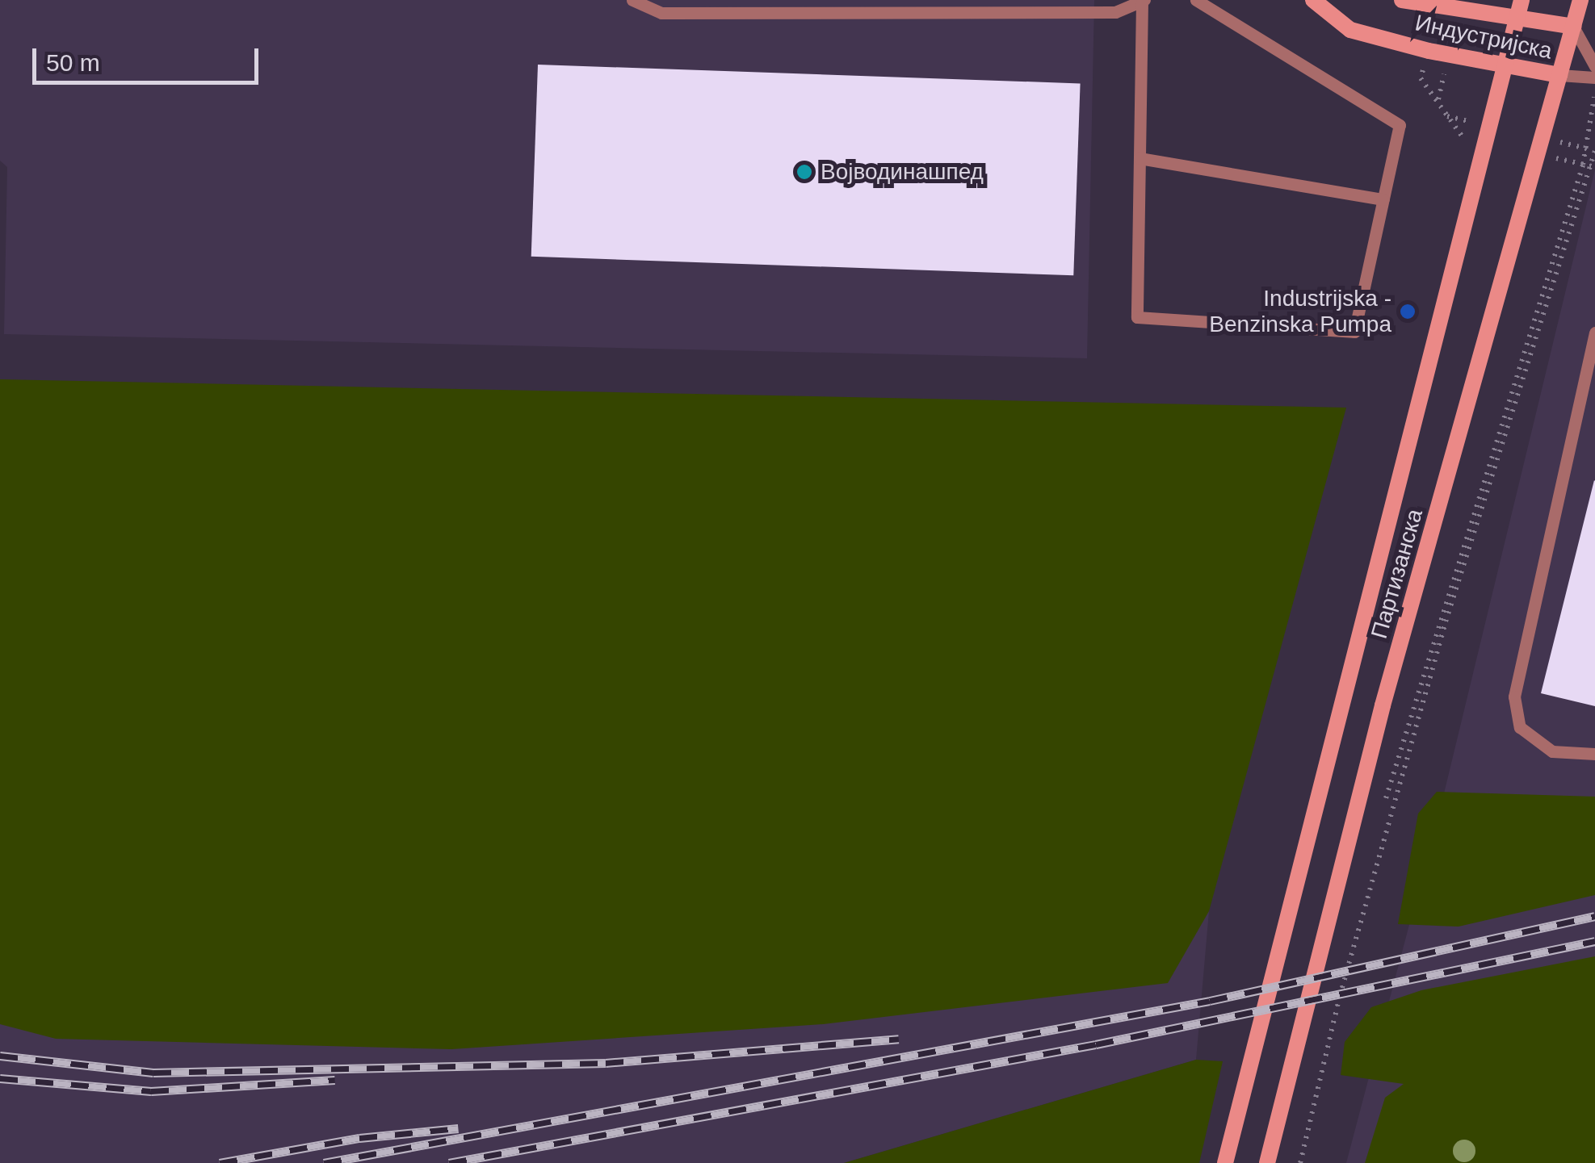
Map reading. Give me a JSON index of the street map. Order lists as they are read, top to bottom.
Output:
{
  "streets": {
    "main road": ["Индустријска", "Партизанска"]
  },
  "crossings": [
    ["Индустријска", "Партизанска"]
  ],
  "places": ["Војводинашпед", "Industrijska - Benzinska Pumpa"],
  "scale_bar": "50 m"
}
